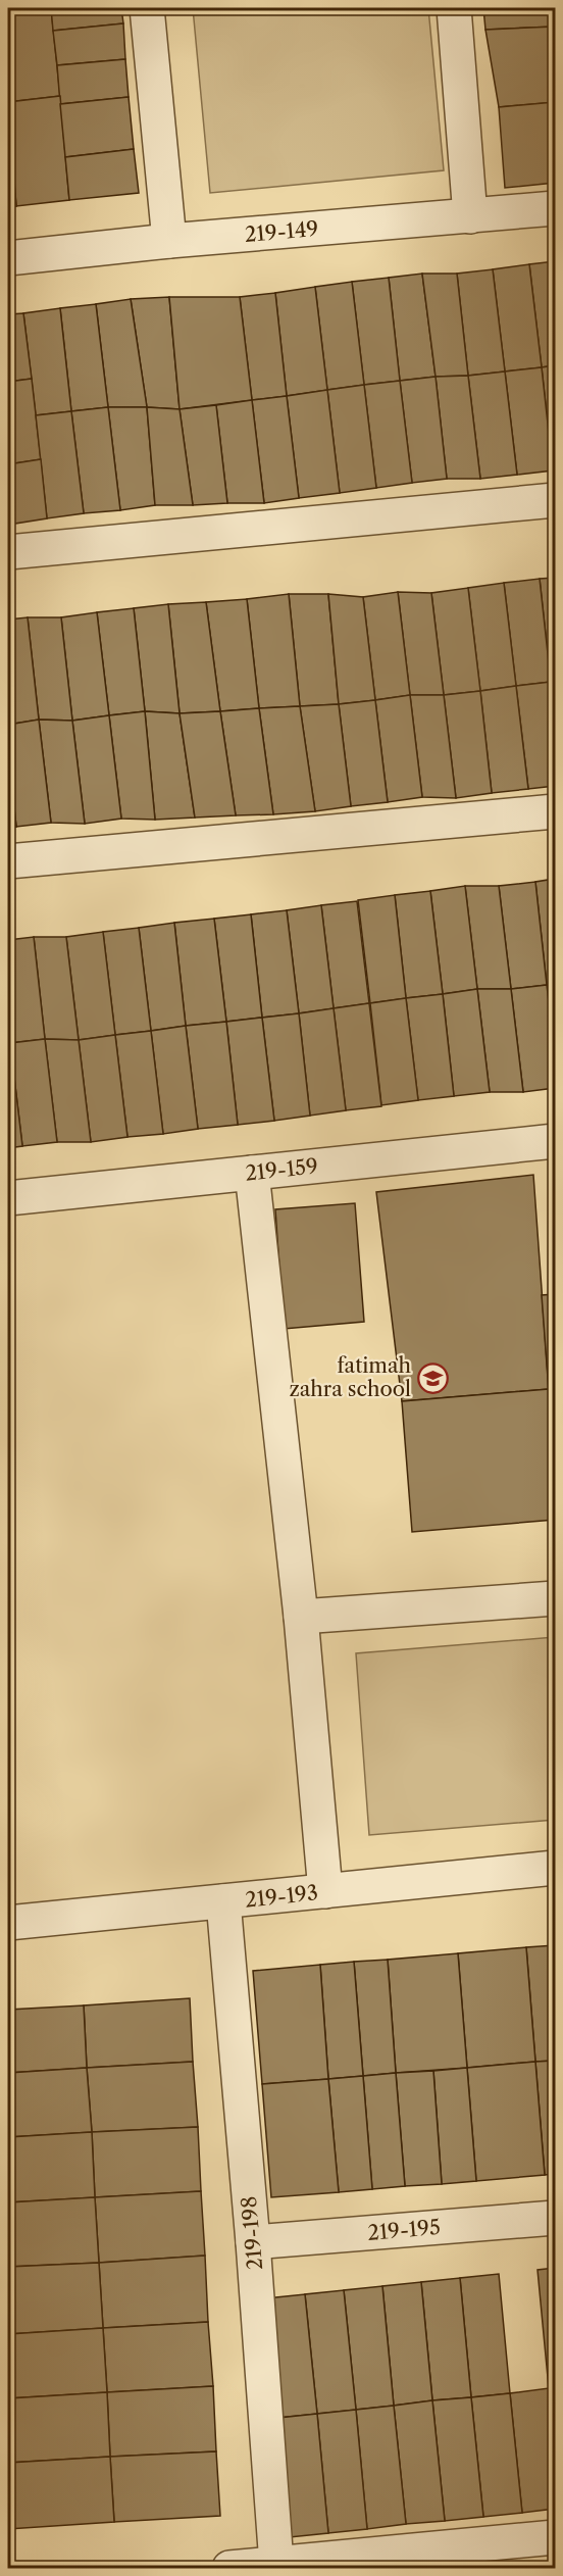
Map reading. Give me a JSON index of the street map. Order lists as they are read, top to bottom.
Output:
{
  "streets": {
    "street": [
      "219-149",
      "219-159",
      "219-193",
      "219-195",
      "219-198"
    ]
  },
  "crossings": [
    ["219-193", "219-198"],
    ["219-195", "219-198"]
  ],
  "places": {
    "school or university": ["fatimah zahra school"]
  }
}
